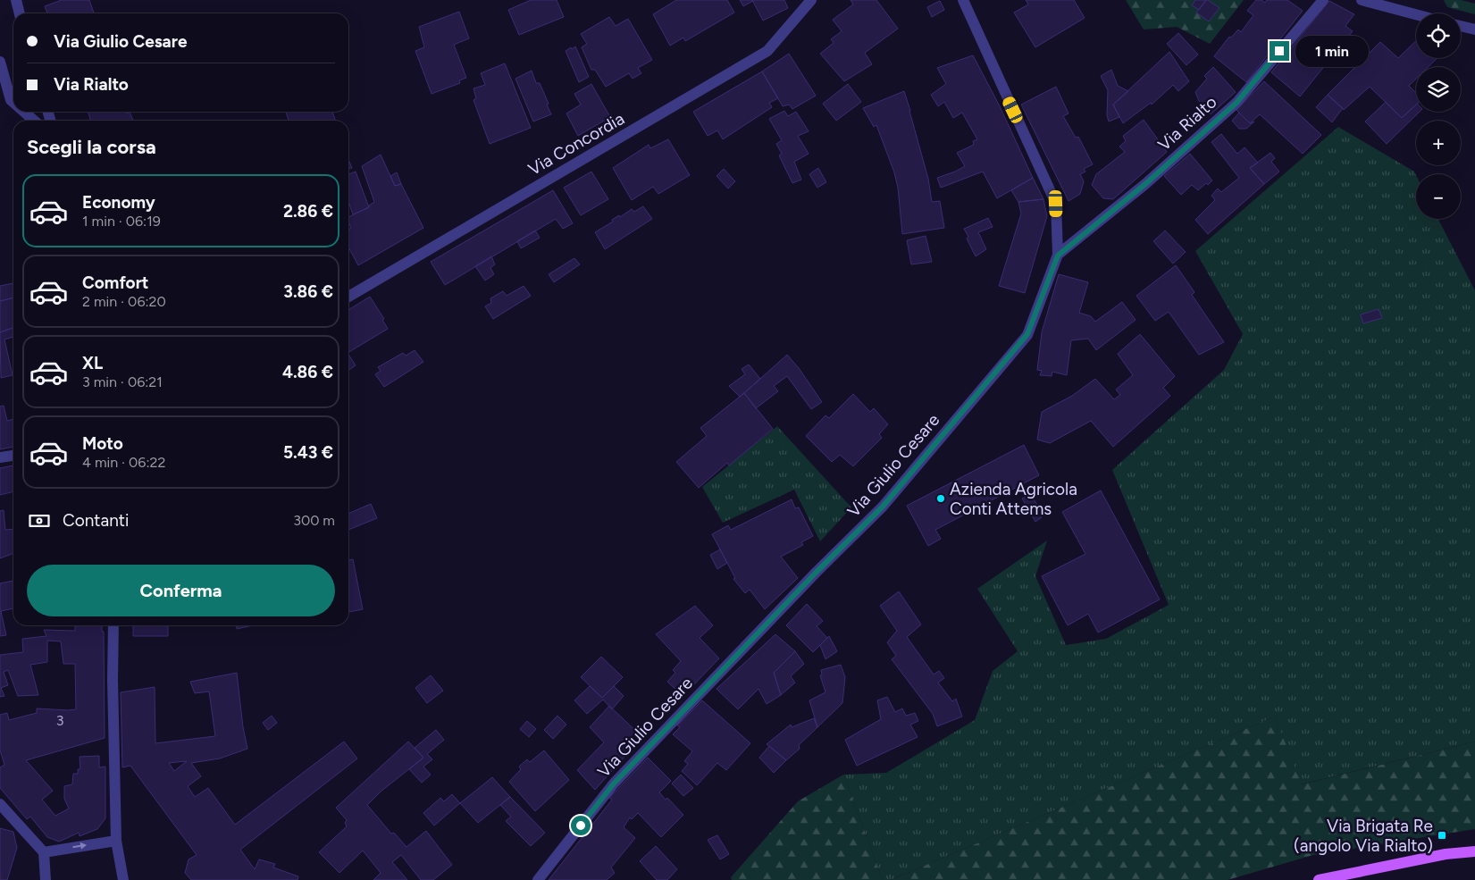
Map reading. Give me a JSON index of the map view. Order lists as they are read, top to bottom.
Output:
{
  "streets": {
    "street": ["Via Rialto", "Via Concordia", "Via Giulio Cesare"]
  },
  "crossings": [
    ["Via Rialto", "Via Giulio Cesare"]
  ],
  "places": {
    "other": ["Azienda Agricola Conti Attems"],
    "transit": ["Via Brigata Re (angolo Via Rialto)"]
  },
  "house_numbers": ["3"],
  "page": {
    "map_buttons": ["+", "−"],
    "banner": ["Via Giulio Cesare", "Via Rialto"],
    "bubble": "1 min",
    "heading": "Scegli la corsa",
    "list": [
      {
        "name": "Economy",
        "note": "1 min · 06:19",
        "value": "2.86 €"
      },
      {
        "name": "Comfort",
        "note": "2 min · 06:20",
        "value": "3.86 €"
      },
      {
        "name": "XL",
        "note": "3 min · 06:21",
        "value": "4.86 €"
      },
      {
        "name": "Moto",
        "note": "4 min · 06:22",
        "value": "5.43 €"
      }
    ],
    "pay": ["Contanti", "300 m"],
    "buttons": "Conferma"
  }
}
